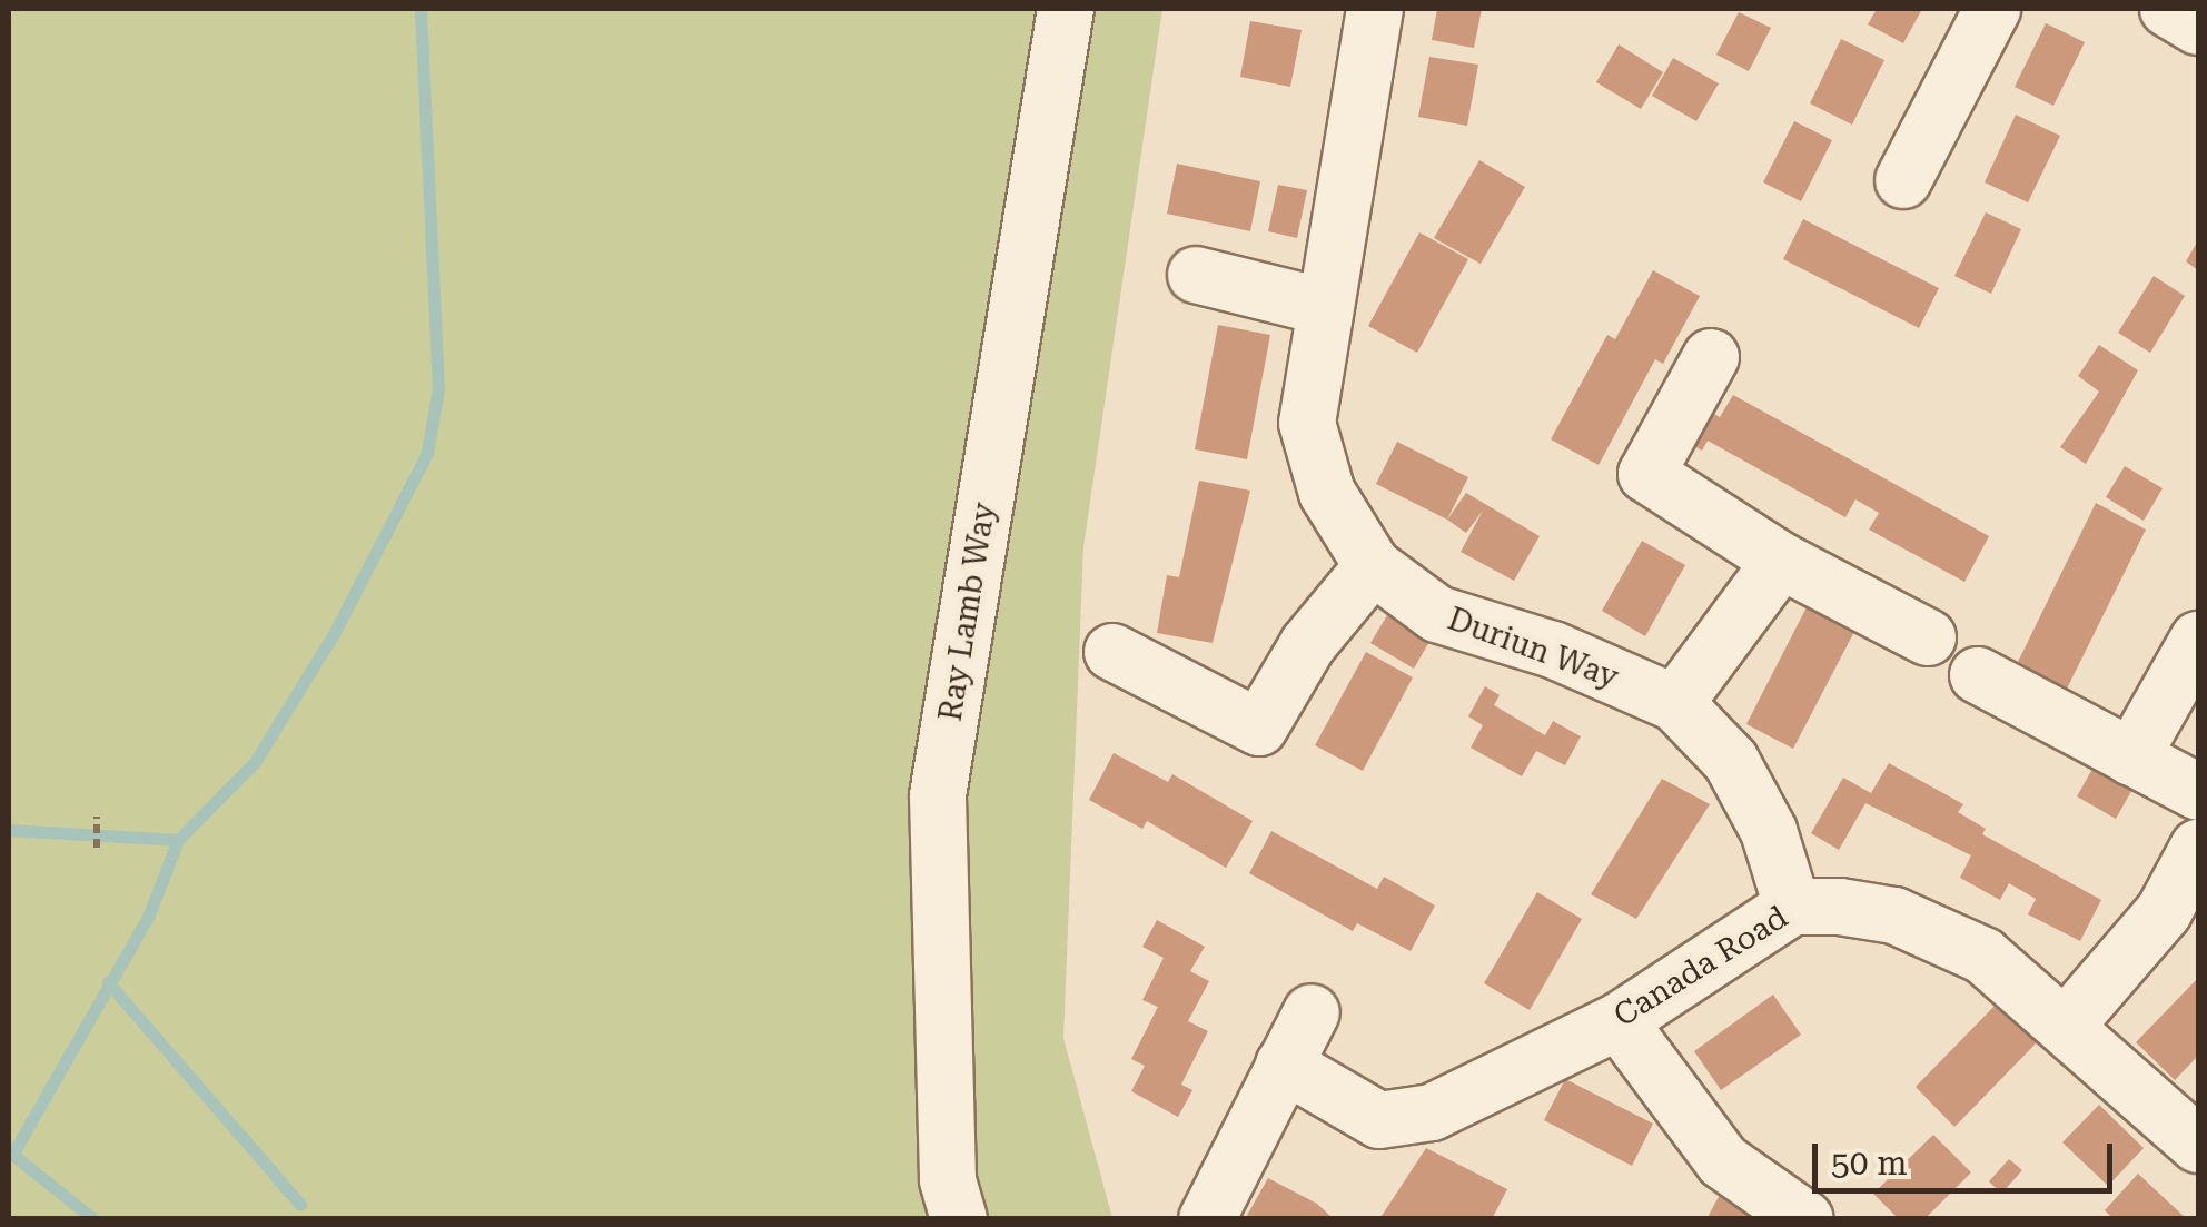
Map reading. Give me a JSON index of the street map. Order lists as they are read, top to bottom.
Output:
{
  "streets": {
    "street": ["Ray Lamb Way", "Duriun Way", "Canada Road"]
  },
  "crossings": [
    ["Duriun Way", "Canada Road"]
  ],
  "scale_bar": "50 m"
}
